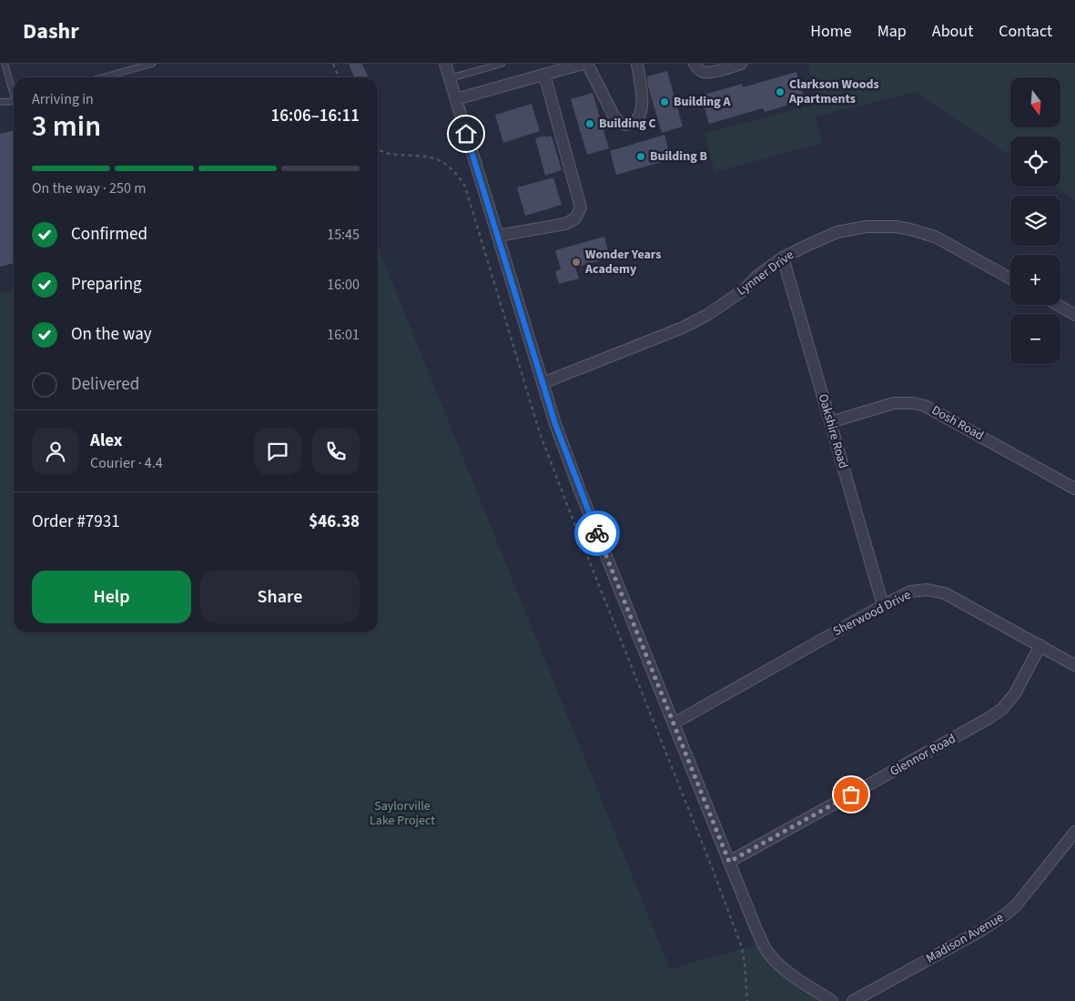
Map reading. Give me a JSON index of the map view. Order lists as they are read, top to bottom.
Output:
{
  "streets": {
    "street": [
      "Lynner Drive",
      "Dosh Road",
      "Oakshire Road",
      "Sherwood Drive",
      "Glennor Road",
      "Madison Avenue"
    ]
  },
  "crossings": [
    ["Lynner Drive", "Oakshire Road"],
    ["Dosh Road", "Oakshire Road"],
    ["Oakshire Road", "Sherwood Drive"],
    ["Sherwood Drive", "Glennor Road"]
  ],
  "parks": ["Saylorville Lake Project"],
  "places": [
    "Clarkson Woods Apartments",
    "Building A",
    "Building C",
    "Building B",
    "Wonder Years Academy"
  ],
  "north": "bottom",
  "page": {
    "header": "Dashr",
    "nav": [
      "Home",
      "Map",
      "About",
      "Contact"
    ],
    "map_buttons": ["+", "−"],
    "heading": ["3 min", "Arriving in", "16:06–16:11"],
    "panel": [
      "Alex",
      "Courier · 4.4",
      "Order #7931",
      "$46.38"
    ],
    "bar": "On the way · 250 m",
    "list": [
      ["Confirmed", "15:45"],
      ["Preparing", "16:00"],
      ["On the way", "16:01"],
      "Delivered"
    ],
    "buttons": ["Help", "Share"]
  }
}
